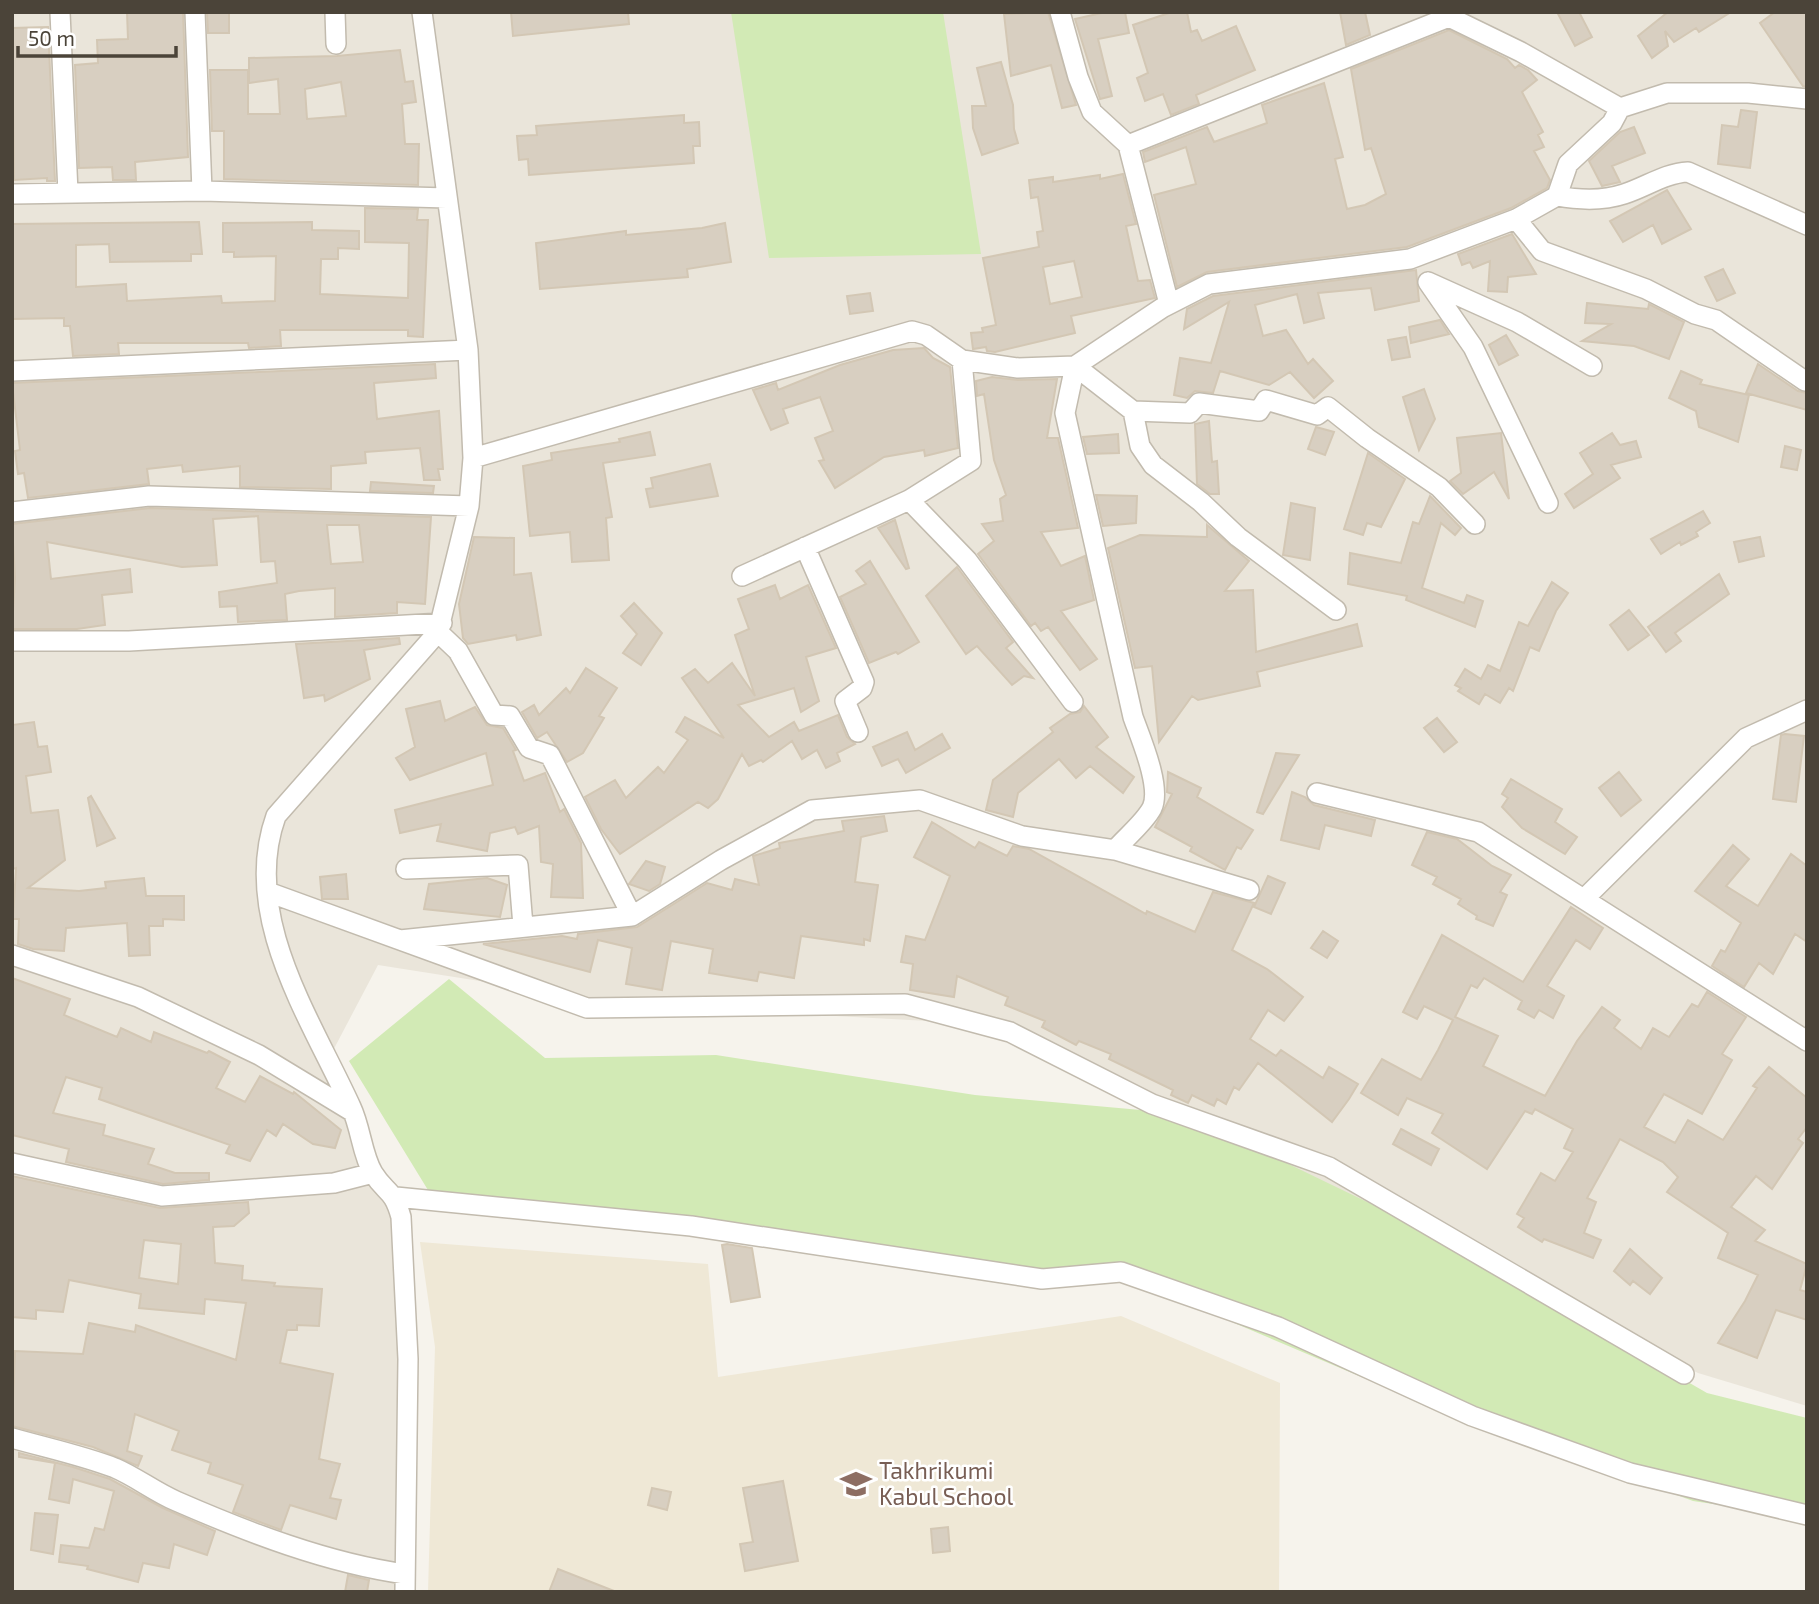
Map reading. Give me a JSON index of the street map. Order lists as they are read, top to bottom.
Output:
{
  "places": {
    "school or university": ["Takhrikumi Kabul School"]
  },
  "scale_bar": "50 m"
}
